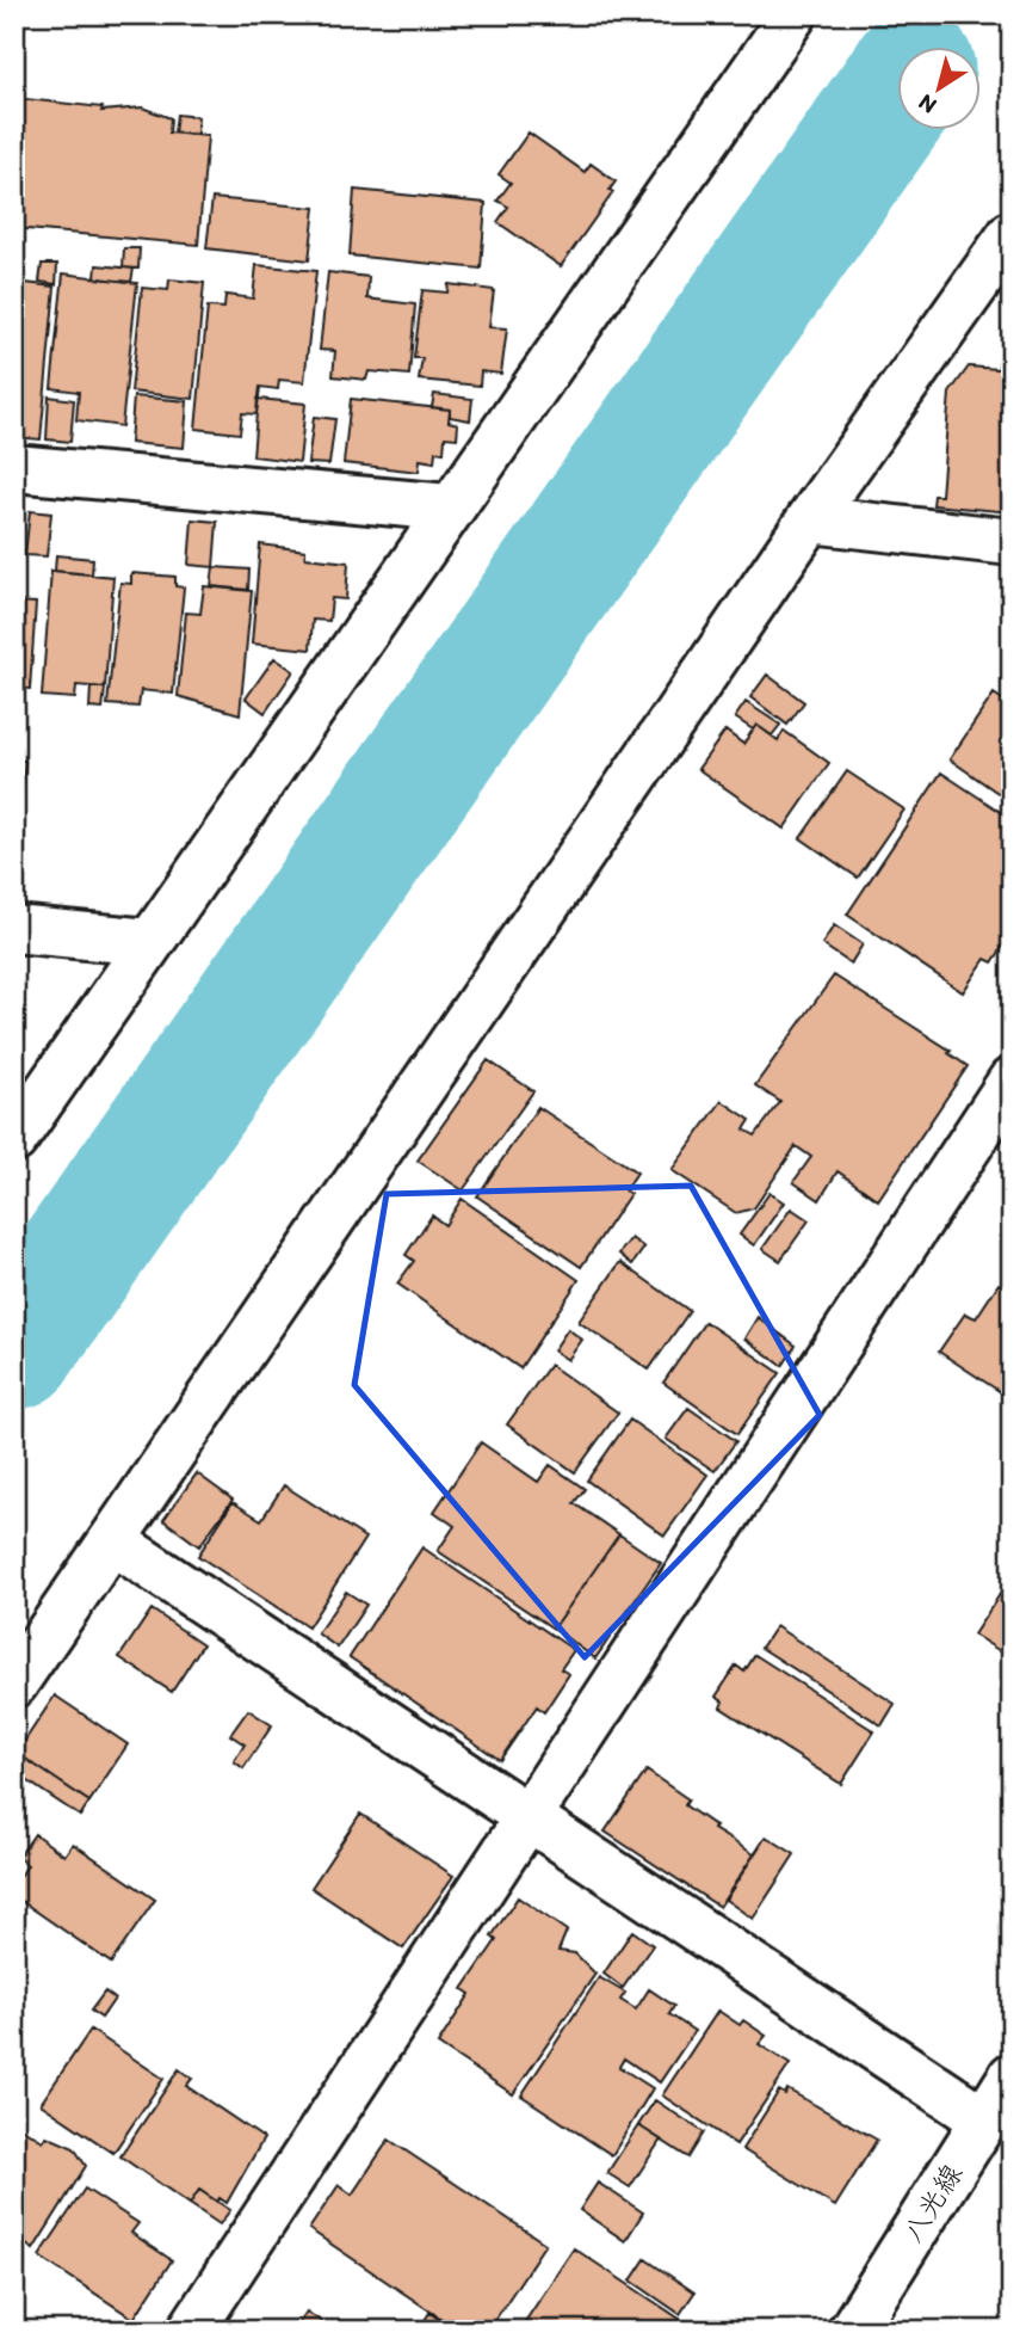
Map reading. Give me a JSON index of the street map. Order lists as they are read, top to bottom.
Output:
{
  "streets": {
    "street": ["八光線"]
  },
  "north": "bottom left"
}
